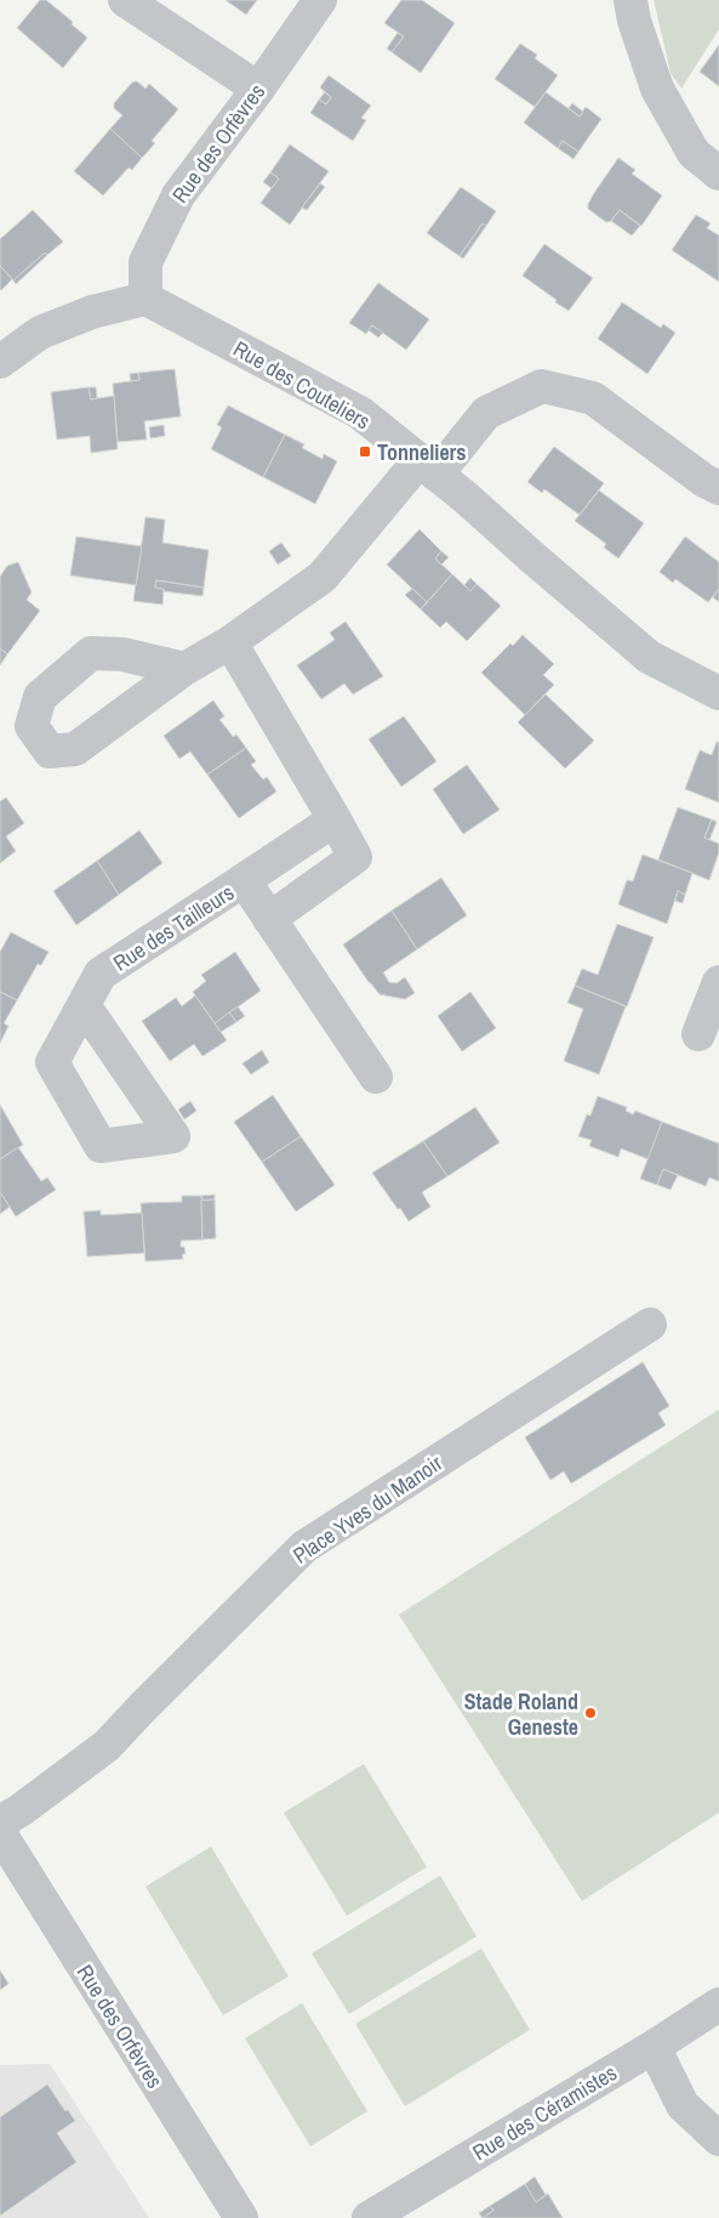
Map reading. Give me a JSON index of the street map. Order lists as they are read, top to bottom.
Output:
{
  "streets": {
    "street": [
      "Rue des Orfèvres",
      "Rue des Couteliers",
      "Rue des Tailleurs",
      "Place Yves du Manoir",
      "Rue des Céramistes"
    ]
  },
  "crossings": [
    ["Rue des Orfèvres", "Rue des Couteliers"]
  ],
  "places": {
    "transit": ["Tonneliers"],
    "other": ["Stade Roland Geneste"]
  }
}
